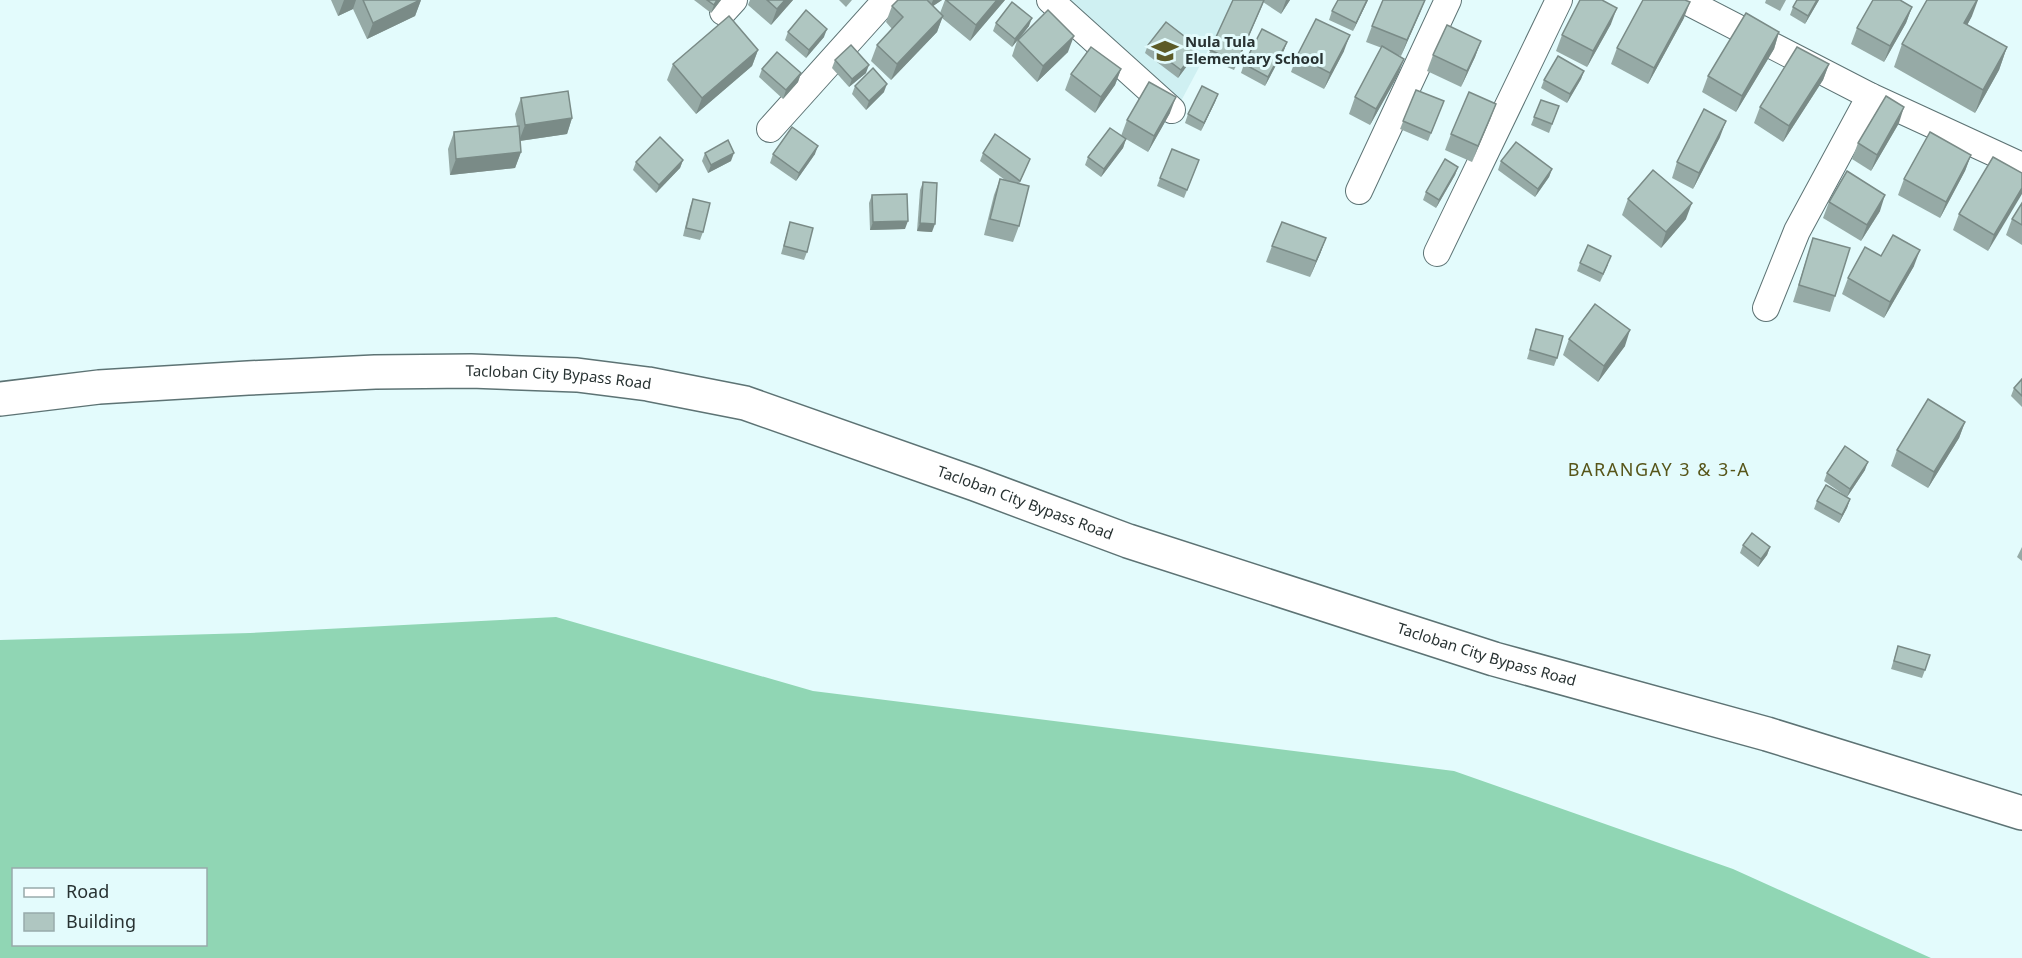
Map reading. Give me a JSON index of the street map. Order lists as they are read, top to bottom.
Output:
{
  "streets": {
    "highway": ["Tacloban City Bypass Road"]
  },
  "districts": ["BARANGAY 3 & 3-A"],
  "places": {
    "school or university": ["Nula Tula Elementary School"]
  },
  "legend": ["Road", "Building"]
}
